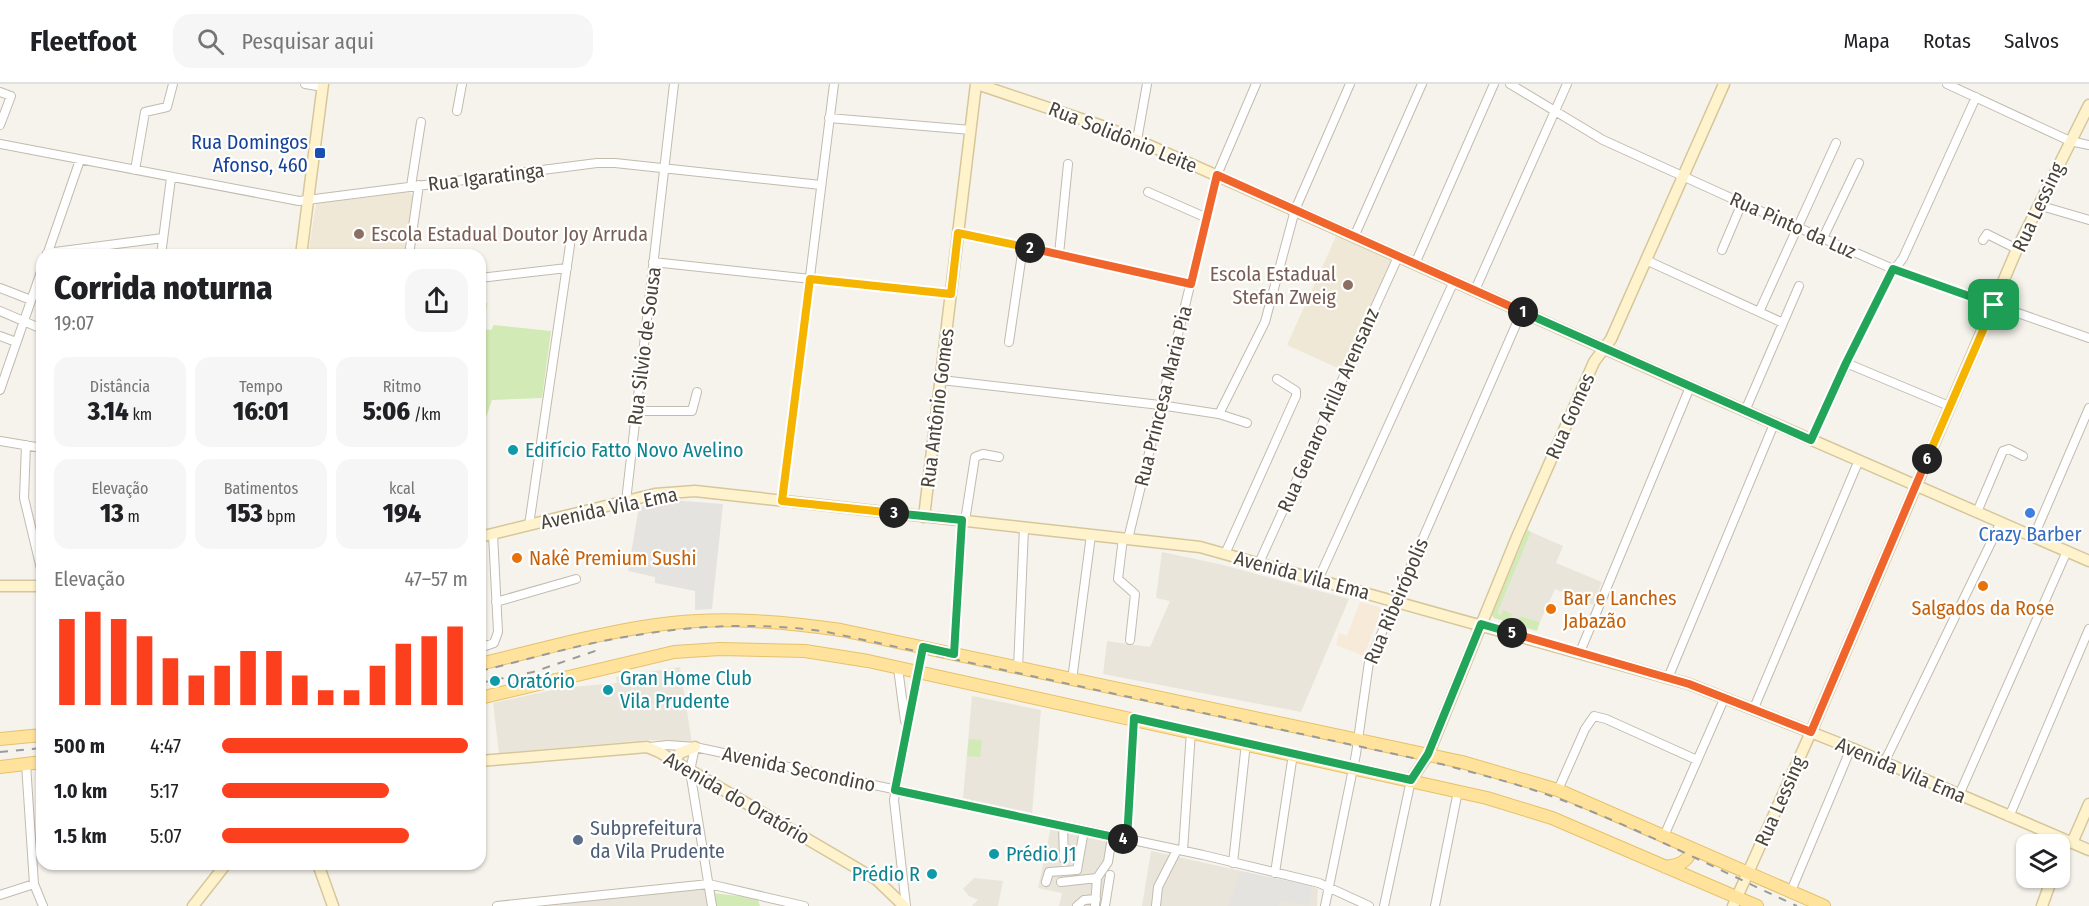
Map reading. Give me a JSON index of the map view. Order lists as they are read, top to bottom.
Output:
{
  "streets": {
    "main road": [
      "Rua Solidônio Leite",
      "Rua Lessing",
      "Rua Antônio Gomes",
      "Rua Gomes",
      "Avenida Vila Ema",
      "Avenida do Oratório"
    ],
    "street": [
      "Rua Igaratinga",
      "Rua Pinto da Luz",
      "Rua Silvio de Sousa",
      "Rua Princesa Maria Pia",
      "Rua Genaro Arilla Arensanz",
      "Rua Ribeirópolis",
      "Avenida Secondino"
    ]
  },
  "crossings": [
    ["Rua Solidônio Leite", "Rua Lessing"],
    ["Rua Solidônio Leite", "Rua Princesa Maria Pia"],
    ["Rua Solidônio Leite", "Rua Antônio Gomes"],
    ["Rua Solidônio Leite", "Rua Genaro Arilla Arensanz"],
    ["Rua Solidônio Leite", "Rua Gomes"],
    ["Rua Solidônio Leite", "Rua Ribeirópolis"],
    ["Rua Igaratinga", "Rua Silvio de Sousa"],
    ["Rua Lessing", "Rua Pinto da Luz"],
    ["Rua Lessing", "Avenida Vila Ema"],
    ["Rua Pinto da Luz", "Rua Gomes"],
    ["Rua Silvio de Sousa", "Avenida Vila Ema"],
    ["Rua Princesa Maria Pia", "Avenida Vila Ema"],
    ["Rua Antônio Gomes", "Avenida Vila Ema"],
    ["Rua Genaro Arilla Arensanz", "Avenida Vila Ema"],
    ["Rua Gomes", "Avenida Vila Ema"],
    ["Avenida Vila Ema", "Rua Ribeirópolis"],
    ["Rua Ribeirópolis", "Avenida Secondino"],
    ["Avenida Secondino", "Avenida do Oratório"]
  ],
  "places": {
    "transit": ["Rua Domingos Afonso, 460"],
    "other": [
      "Escola Estadual Doutor Joy Arruda",
      "Escola Estadual Stefan Zweig",
      "Edifício Fatto Novo Avelino",
      "Crazy Barber",
      "Nakê Premium Sushi",
      "Salgados da Rose",
      "Bar e Lanches Jabazão",
      "Oratório",
      "Gran Home Club Vila Prudente",
      "Subprefeitura da Vila Prudente",
      "Prédio J1",
      "Prédio R"
    ]
  },
  "page": {
    "header": "Fleetfoot",
    "search": "Pesquisar aqui",
    "nav": ["Mapa", "Rotas", "Salvos"],
    "pins": [
      "2",
      "1",
      "6",
      "3",
      "5",
      "4"
    ],
    "heading": ["Corrida noturna", "19:07"],
    "stats": [
      ["Distância", "3.14 km"],
      ["Tempo", "16:01"],
      ["Ritmo", "5:06 /km"],
      ["Elevação", "13 m"],
      ["Batimentos", "153 bpm"],
      ["kcal", "194"]
    ],
    "chart": ["Elevação", "47–57 m"],
    "list": [
      {
        "name": "500 m",
        "note": "4:47"
      },
      {
        "name": "1.0 km",
        "note": "5:17"
      },
      {
        "name": "1.5 km",
        "note": "5:07"
      }
    ]
  }
}
